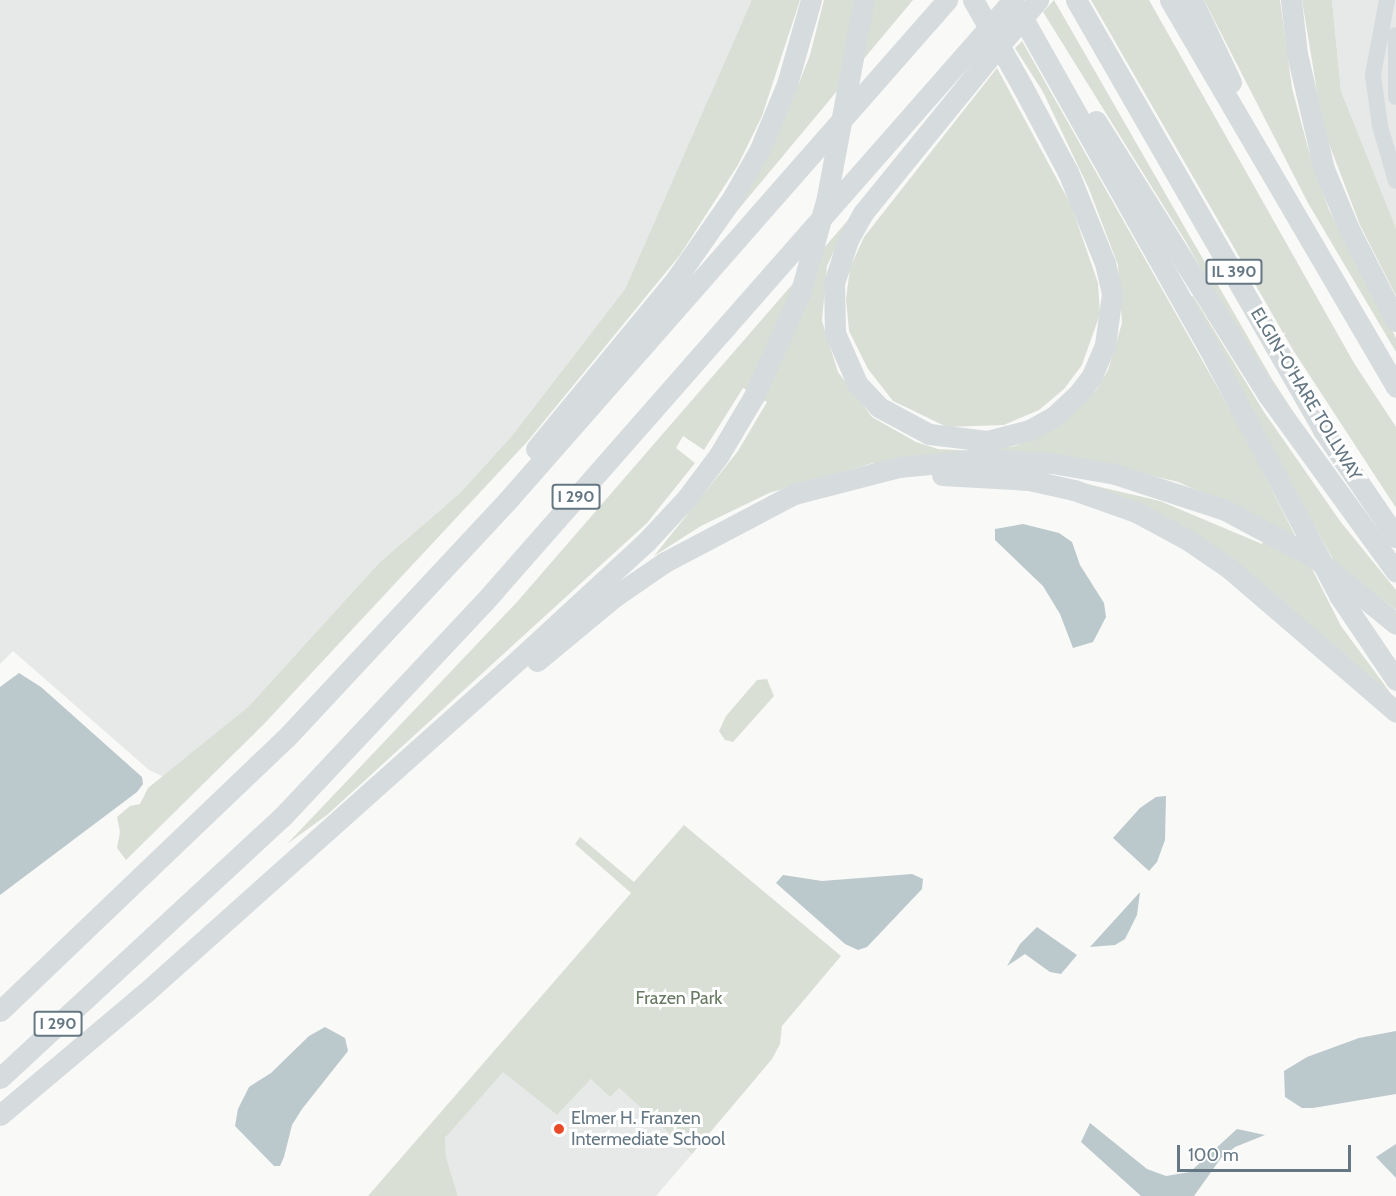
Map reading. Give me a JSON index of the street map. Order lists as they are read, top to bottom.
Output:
{
  "streets": {
    "highway": ["IL 390", "ELGIN-O'HARE TOLLWAY", "I 290"]
  },
  "parks": ["Frazen Park"],
  "places": ["Elmer H. Franzen Intermediate School"],
  "scale_bar": "100 m"
}
